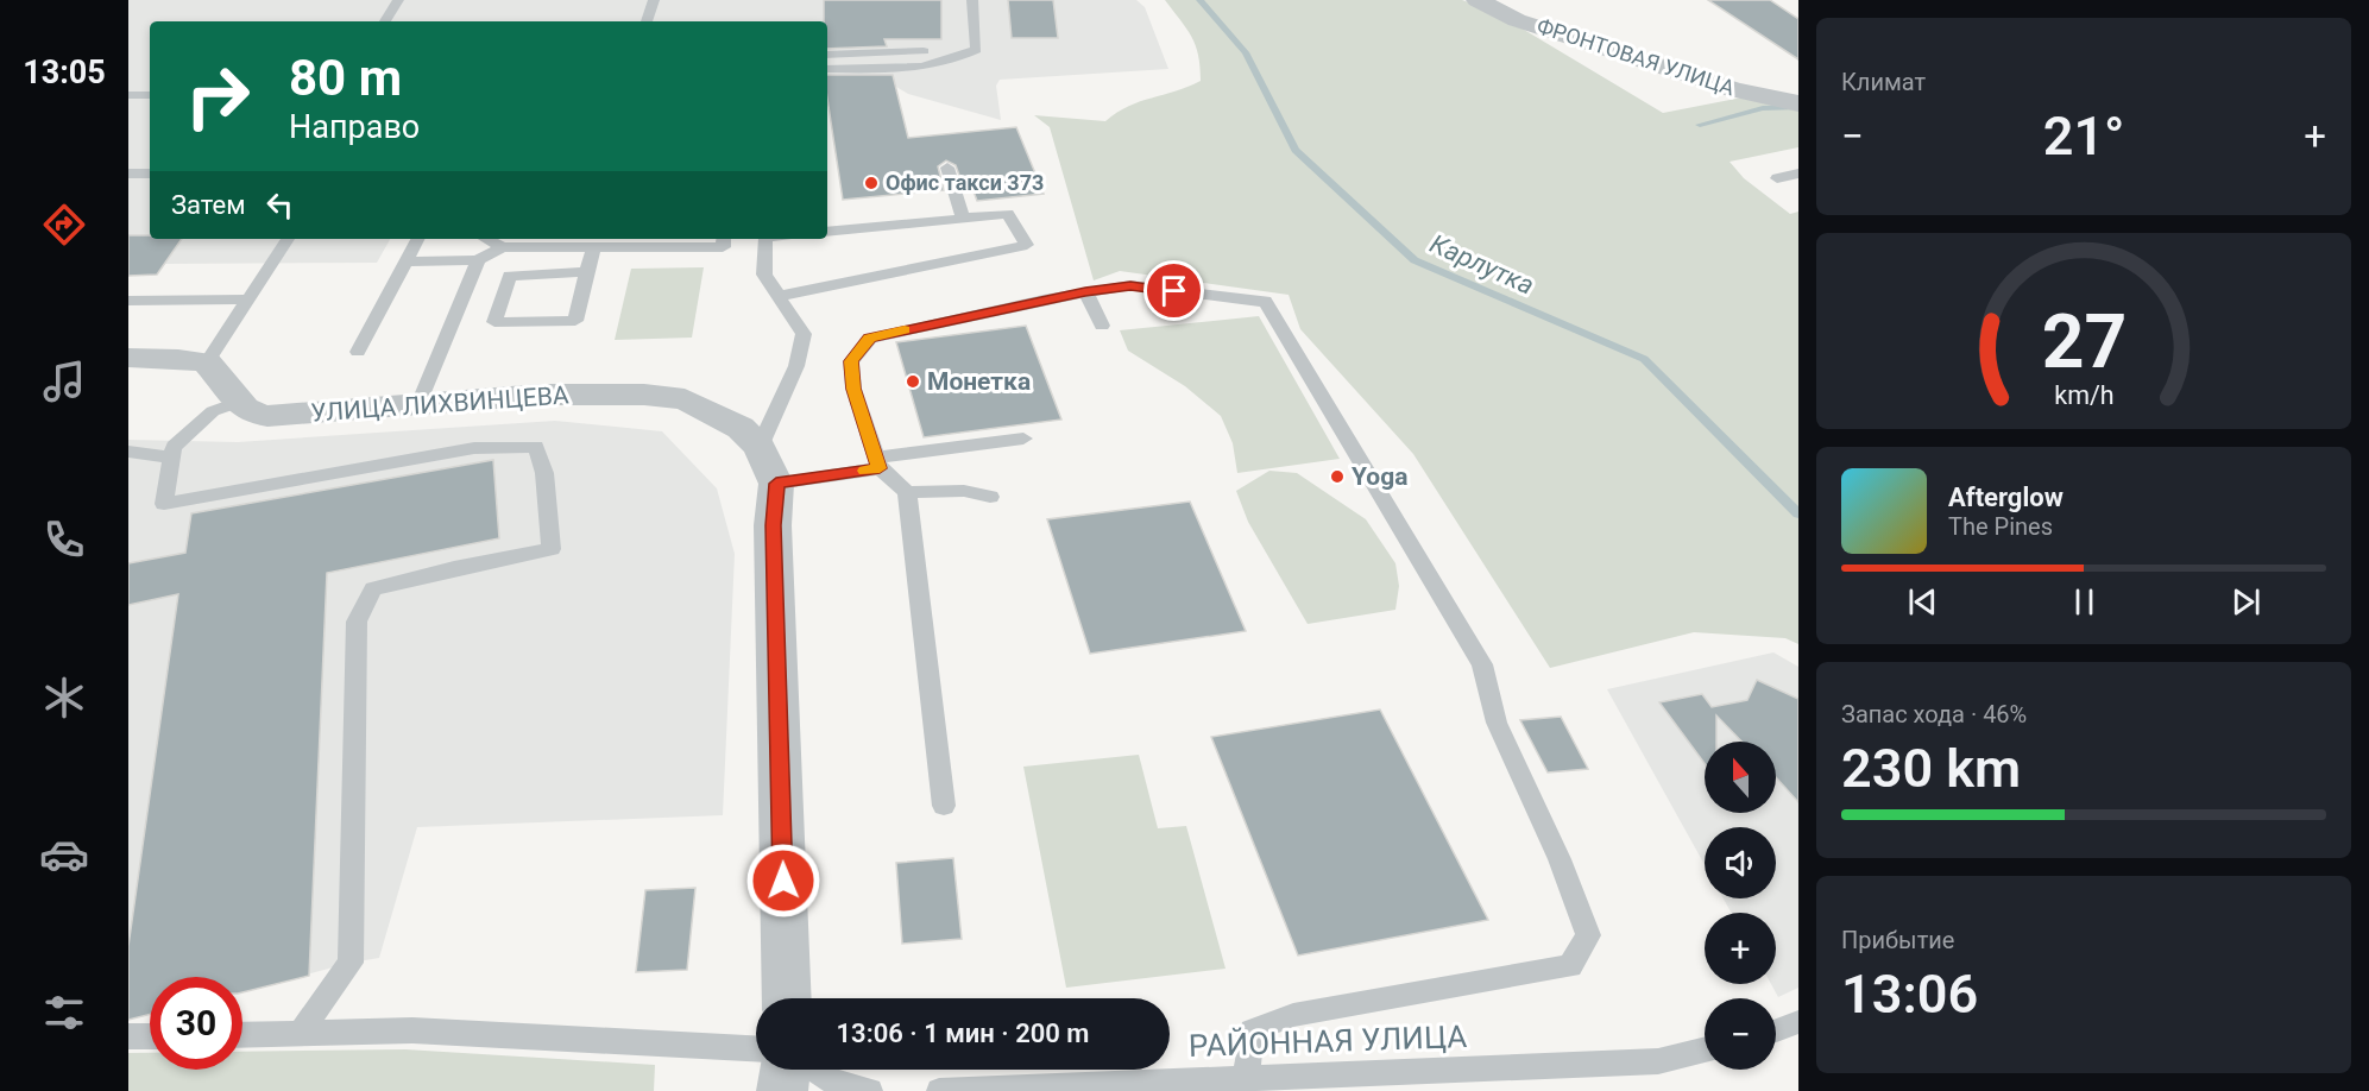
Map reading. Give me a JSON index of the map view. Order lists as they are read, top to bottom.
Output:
{
  "streets": {
    "street": ["ФРОНТОВАЯ УЛИЦА", "УЛИЦА ЛИХВИНЦЕВА"],
    "lane": ["РАЙОННАЯ УЛИЦА"]
  },
  "water": ["Карлутка"],
  "places": ["Офис такси 373", "Монетка", "Yoga"],
  "north": "top",
  "page": {
    "tabs": "13:05",
    "tile": [
      "Климат",
      ["Запас хода · 46%", "230 km"],
      ["Прибытие", "13:06"]
    ],
    "turn": ["80 m", "Направо"],
    "heat": ["−", "21°", "+"],
    "then": "Затем",
    "song": ["Afterglow", "The Pines"],
    "map_buttons": ["+", "−"],
    "limit": "30",
    "trip": "13:06 · 1 мин · 200 m",
    "gauge": ["27", "km/h"]
  }
}
